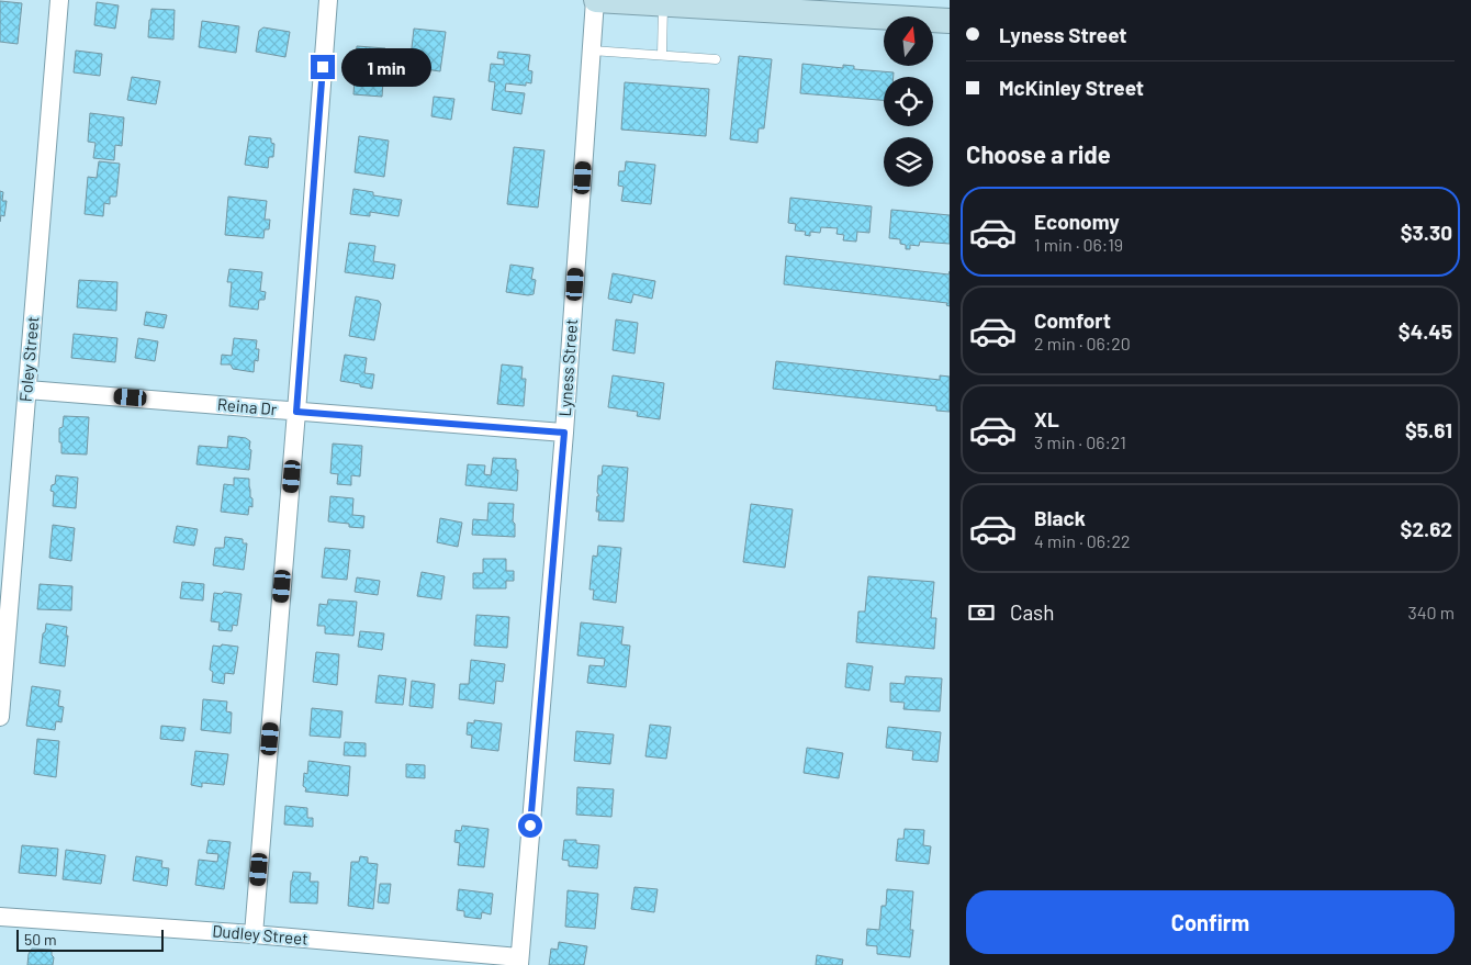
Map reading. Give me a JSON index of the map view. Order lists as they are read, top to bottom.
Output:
{
  "streets": {
    "street": [
      "Foley Street",
      "Lyness Street",
      "Reina Dr",
      "Dudley Street"
    ]
  },
  "crossings": [
    ["Foley Street", "Reina Dr"],
    ["Lyness Street", "Reina Dr"],
    ["Lyness Street", "Dudley Street"]
  ],
  "scale_bar": "50 m",
  "north": "top",
  "page": {
    "banner": ["Lyness Street", "McKinley Street"],
    "bubble": "1 min",
    "heading": "Choose a ride",
    "list": [
      {
        "name": "Economy",
        "note": "1 min · 06:19",
        "value": "$3.30"
      },
      {
        "name": "Comfort",
        "note": "2 min · 06:20",
        "value": "$4.45"
      },
      {
        "name": "XL",
        "note": "3 min · 06:21",
        "value": "$5.61"
      },
      {
        "name": "Black",
        "note": "4 min · 06:22",
        "value": "$2.62"
      }
    ],
    "pay": ["Cash", "340 m"],
    "buttons": "Confirm",
    "scale": "50 m"
  }
}
